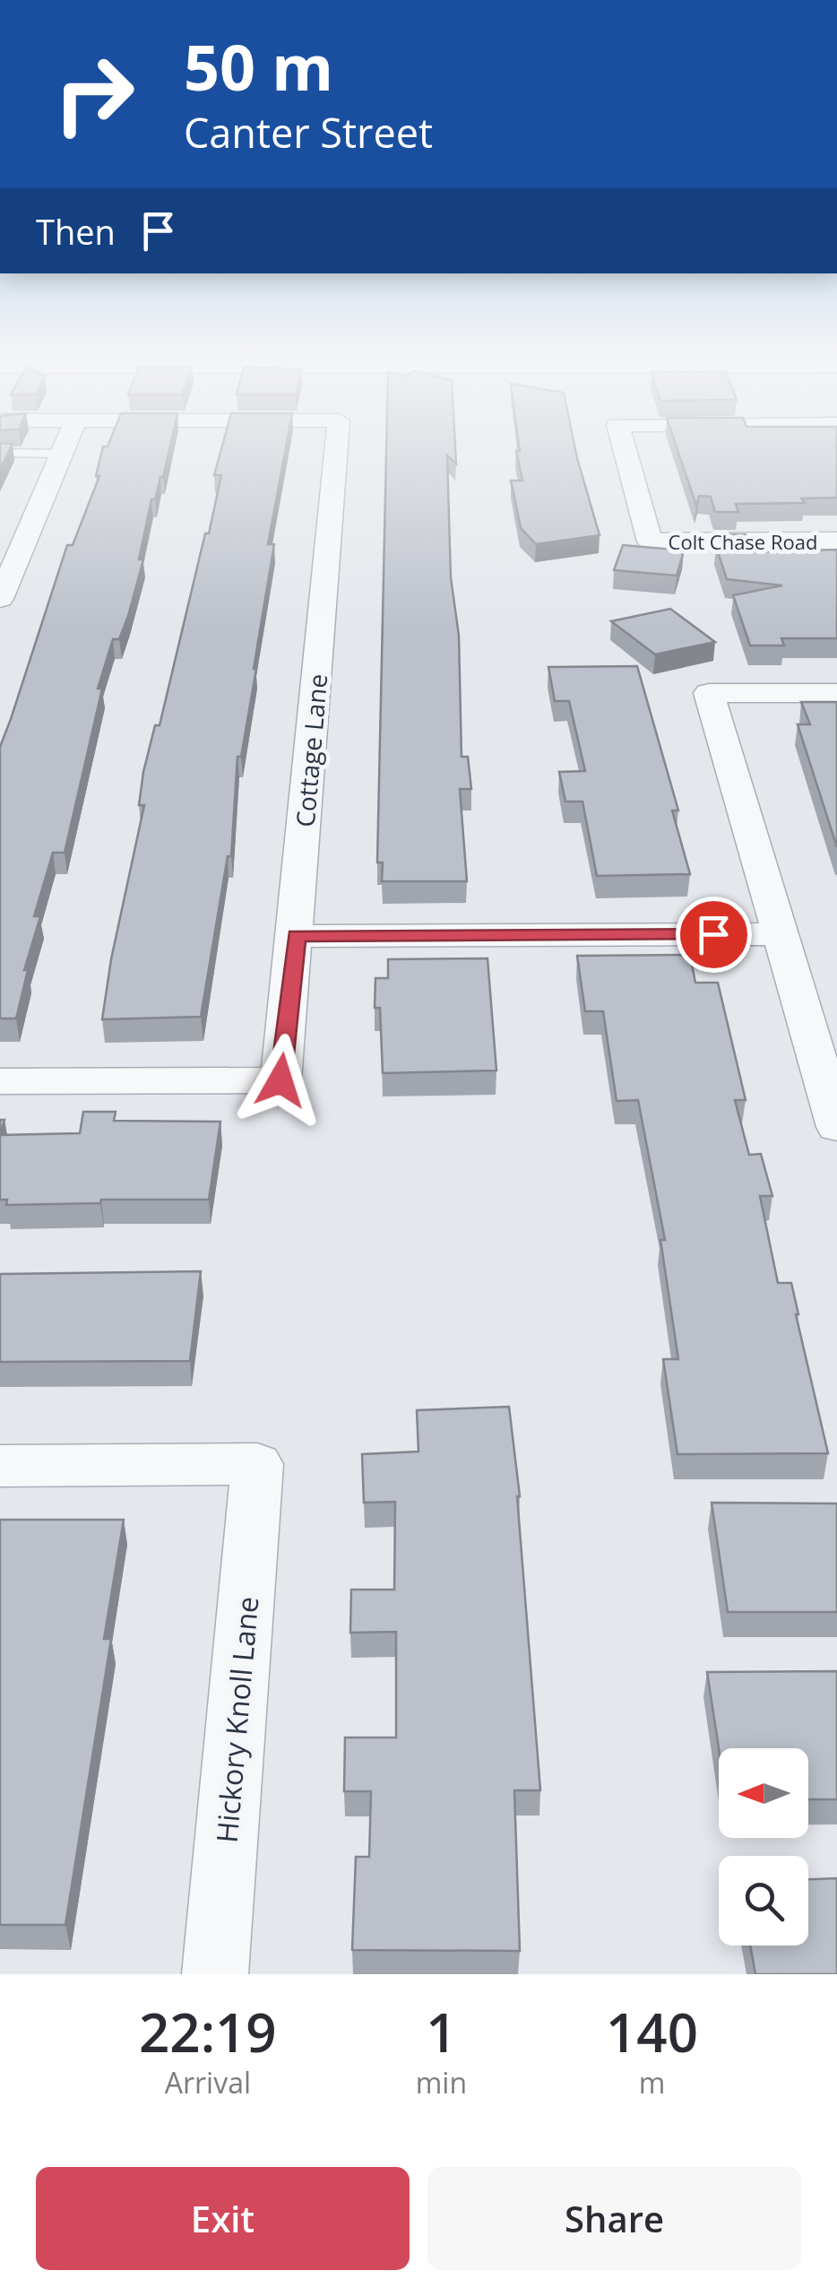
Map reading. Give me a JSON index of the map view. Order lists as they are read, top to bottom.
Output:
{
  "streets": {
    "street": ["Colt Chase Road", "Cottage Lane", "Hickory Knoll Lane"]
  },
  "north": "left",
  "page": {
    "turn": ["50 m", "Canter Street"],
    "then": "Then",
    "eta": [
      "22:19",
      "Arrival",
      "1",
      "min",
      "140",
      "m"
    ],
    "buttons": ["Exit", "Share"]
  }
}
